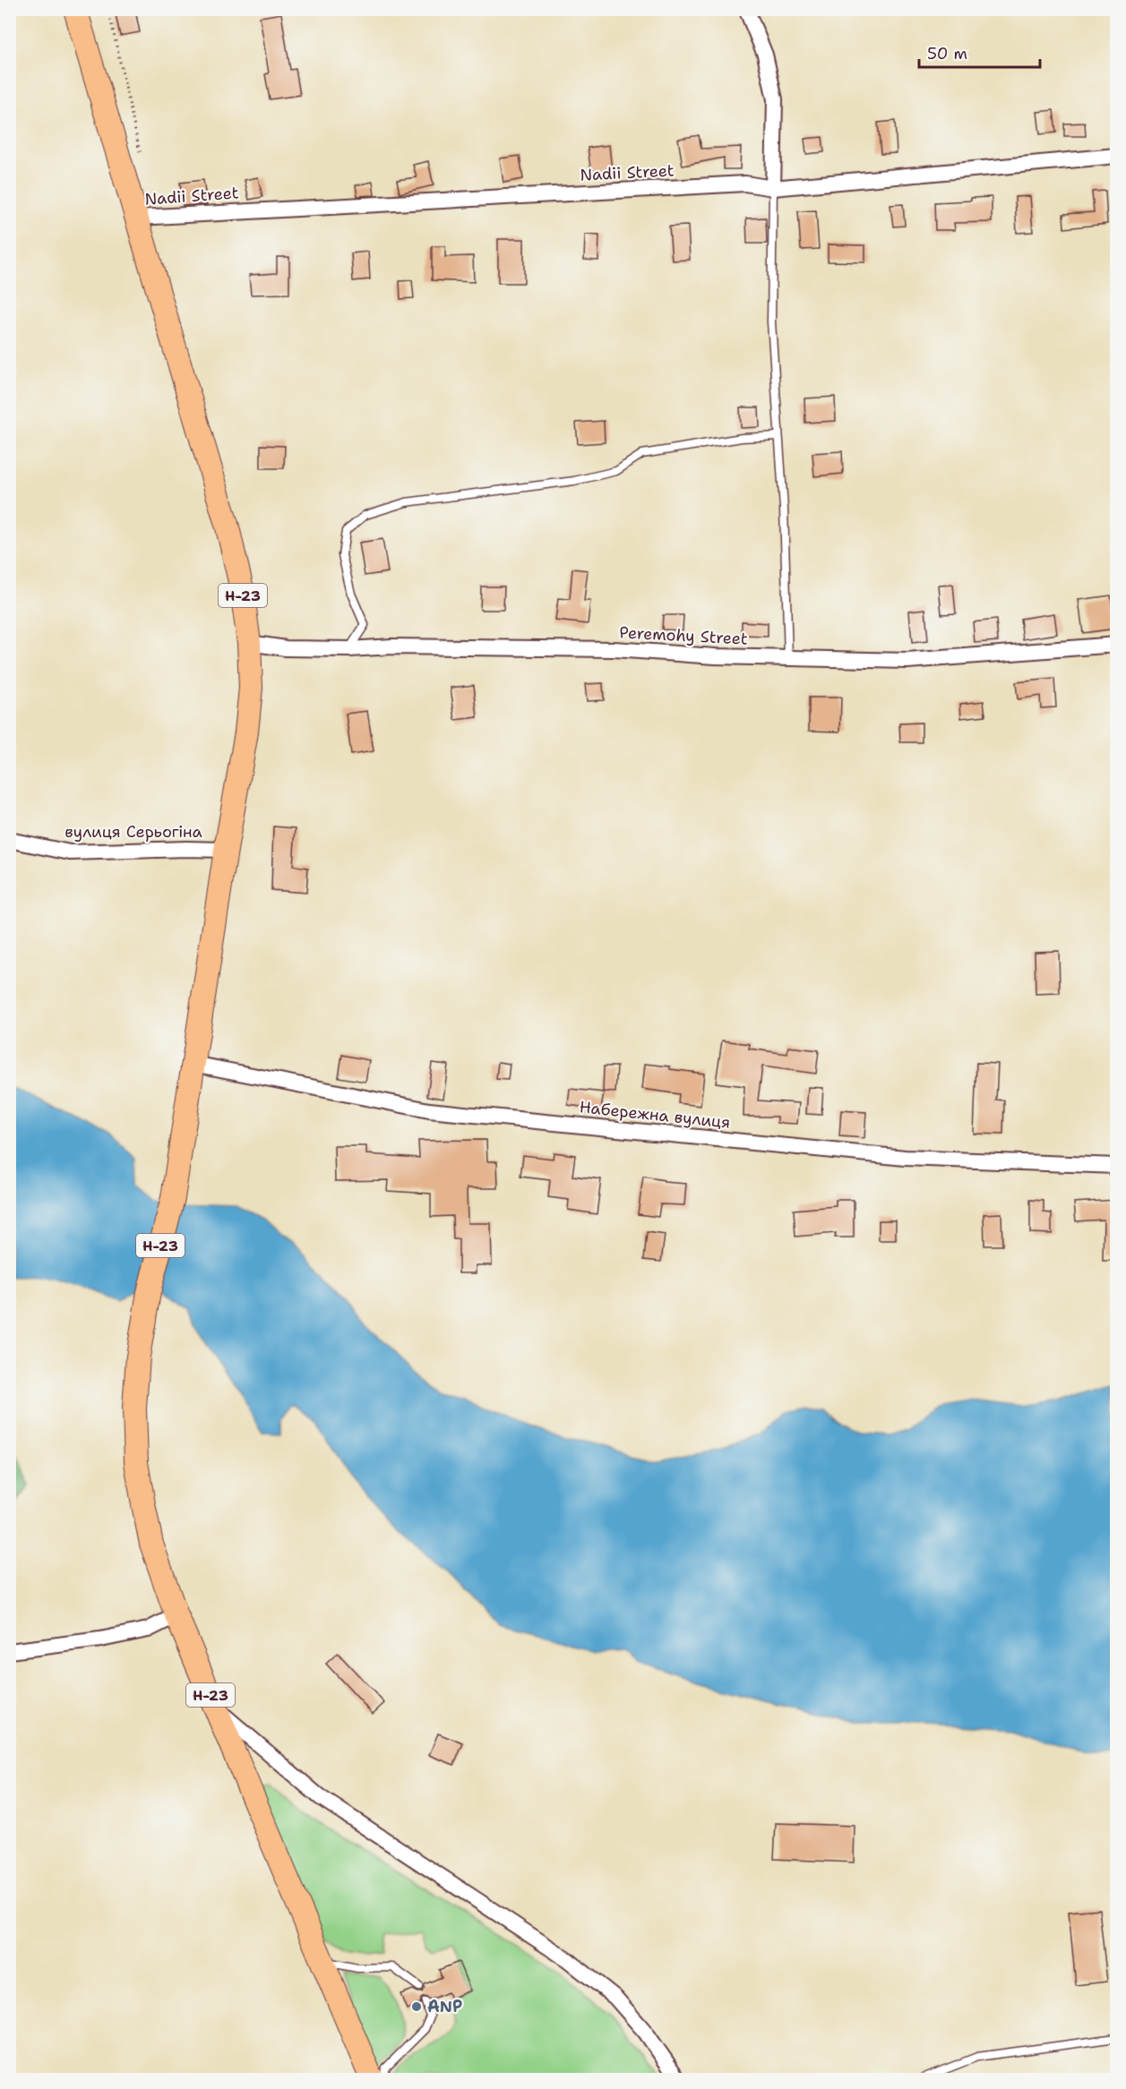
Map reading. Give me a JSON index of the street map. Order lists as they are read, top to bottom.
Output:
{
  "streets": {
    "main road": ["Н-23"],
    "street": [
      "Nadii Street",
      "Peremohy Street",
      "вулиця Серьогіна",
      "Набережна вулиця"
    ]
  },
  "crossings": [
    ["Nadii Street", "Н-23"],
    ["Н-23", "Peremohy Street"],
    ["Н-23", "вулиця Серьогіна"],
    ["Н-23", "Набережна вулиця"]
  ],
  "places": ["ANP"],
  "scale_bar": "50 m"
}
